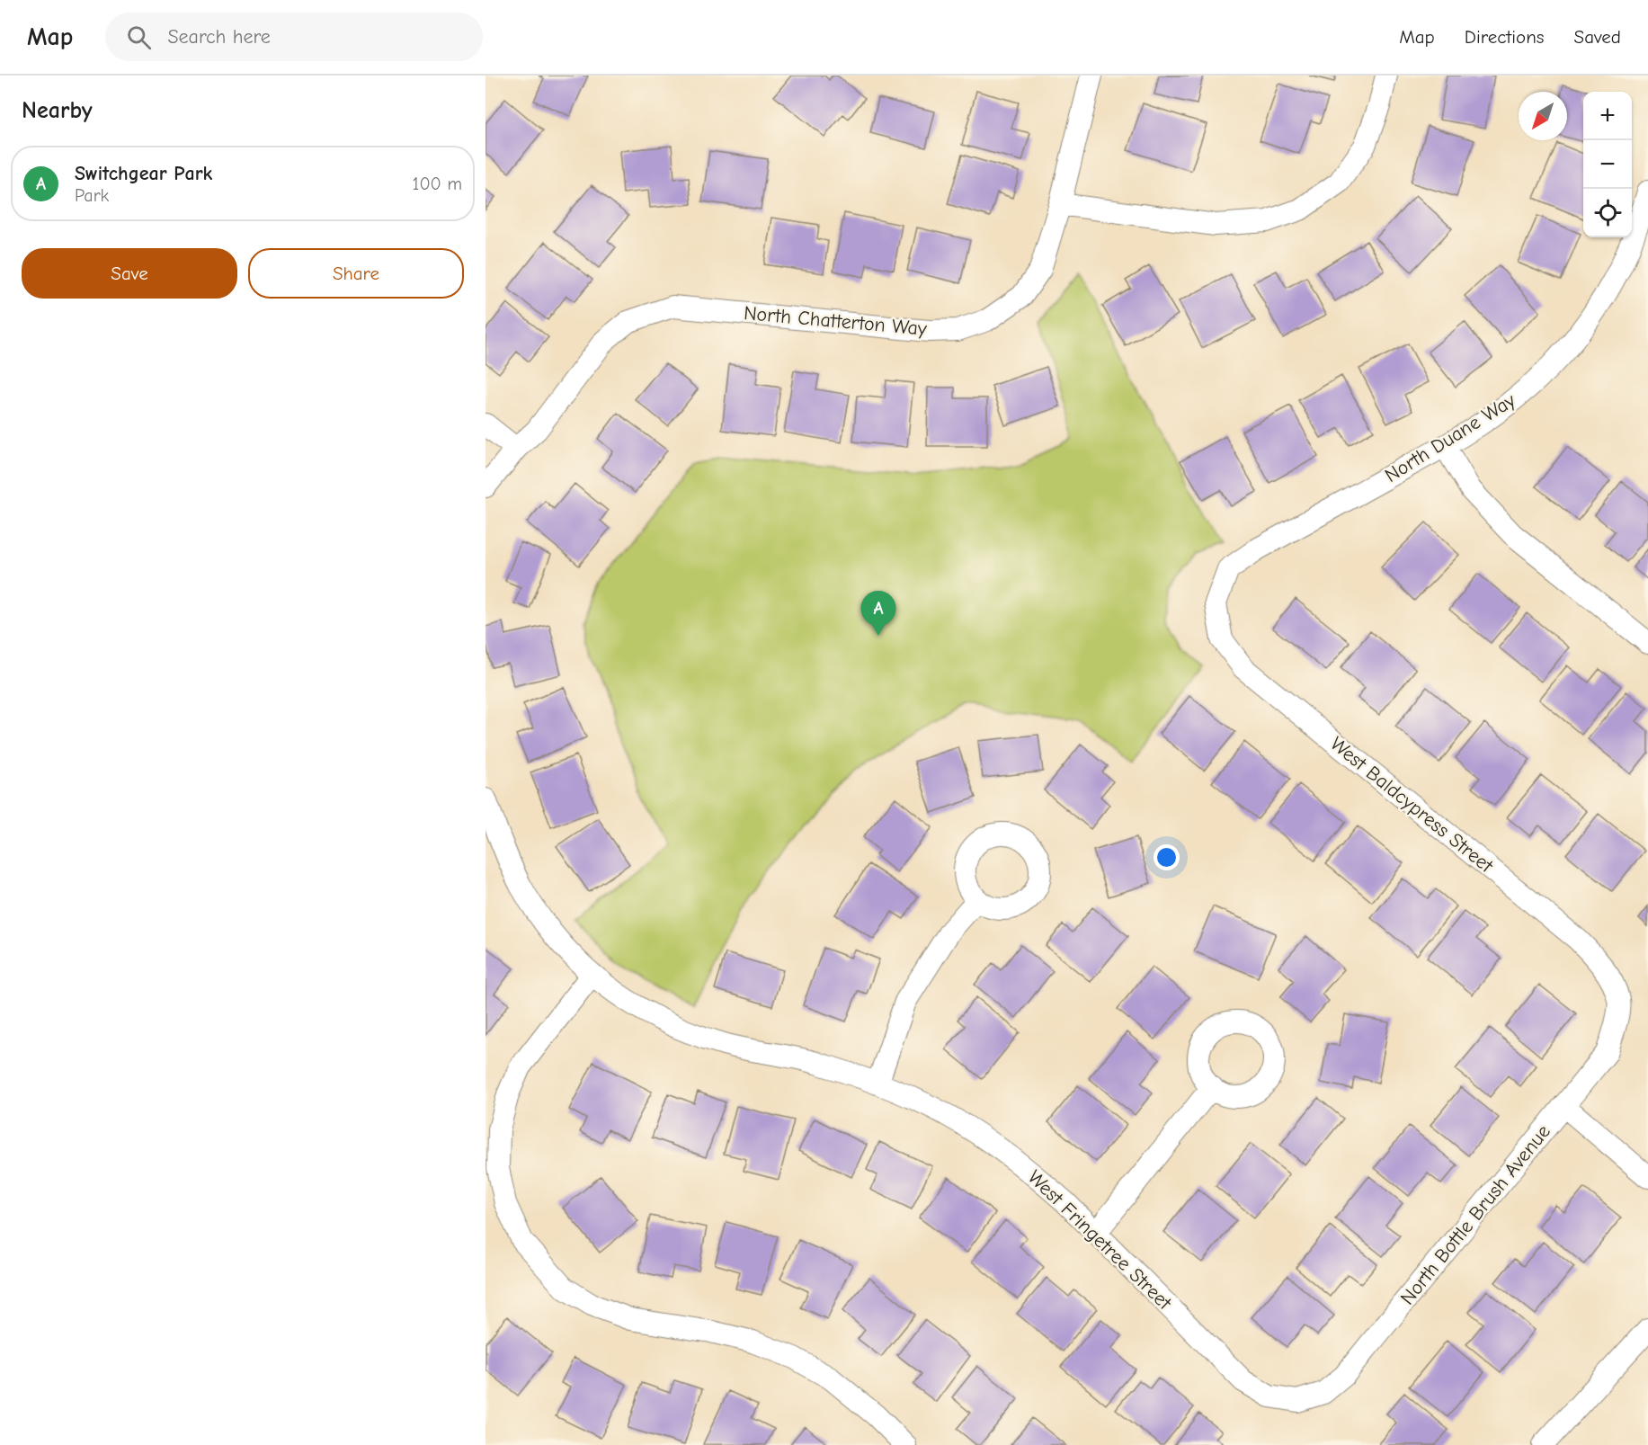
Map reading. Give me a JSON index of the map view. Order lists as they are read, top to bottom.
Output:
{
  "streets": {
    "street": [
      "North Chatterton Way",
      "North Duane Way",
      "West Baldcypress Street",
      "North Bottle Brush Avenue",
      "West Fringetree Street"
    ]
  },
  "crossings": [
    ["North Duane Way", "West Baldcypress Street"],
    ["West Baldcypress Street", "North Bottle Brush Avenue"],
    ["North Bottle Brush Avenue", "West Fringetree Street"]
  ],
  "north": "bottom left",
  "page": {
    "header": "Map",
    "search": "Search here",
    "nav": ["Map", "Directions", "Saved"],
    "heading": "Nearby",
    "map_buttons": ["+", "−"],
    "list": [
      {
        "mark": "A",
        "name": "Switchgear Park",
        "note": "Park",
        "value": "100 m"
      }
    ],
    "buttons": ["Save", "Share"],
    "pins": "A"
  }
}
